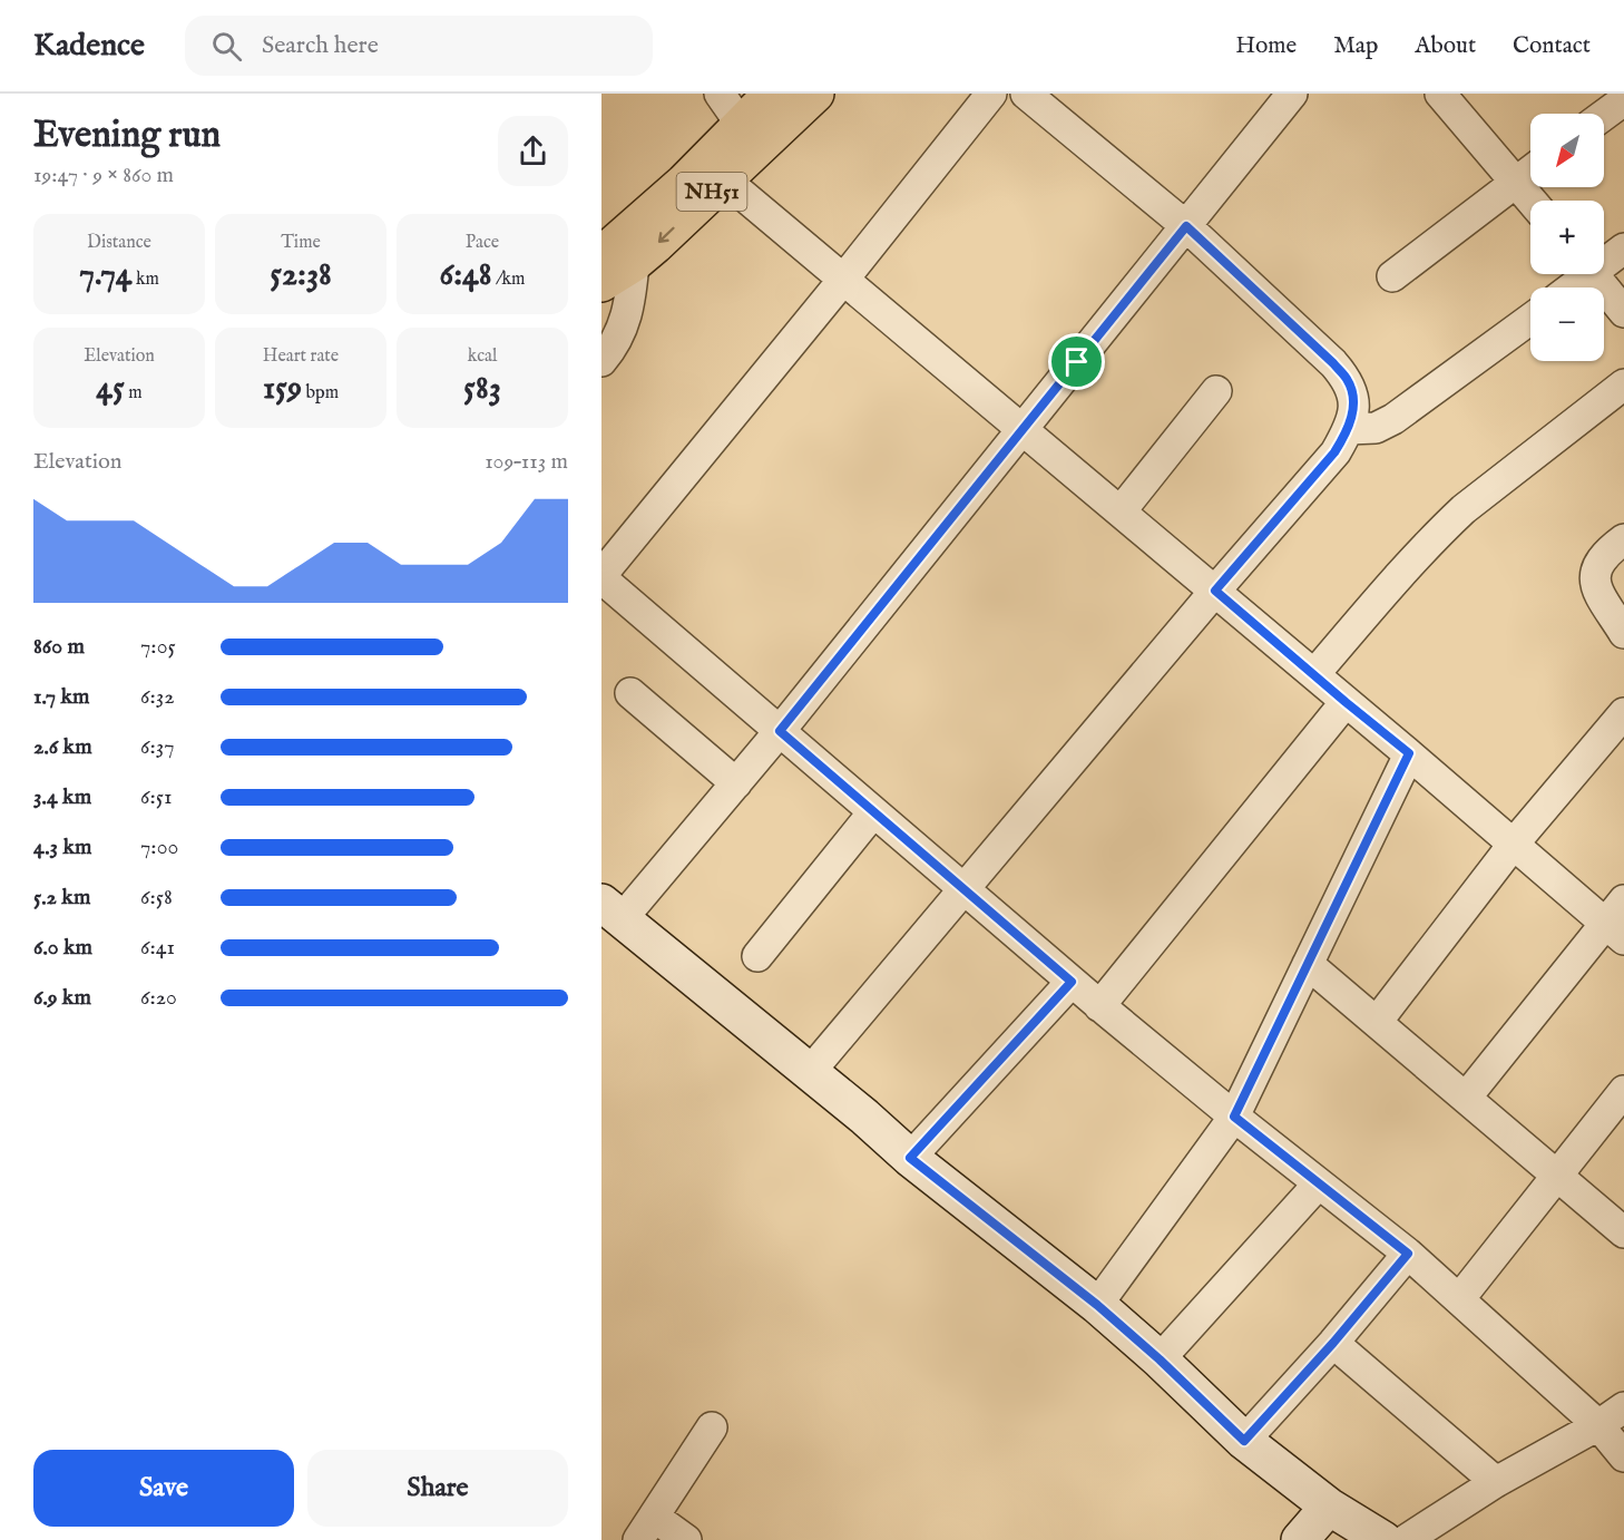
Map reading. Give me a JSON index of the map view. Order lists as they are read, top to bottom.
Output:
{
  "streets": {
    "highway": ["NH51"]
  },
  "north": "bottom left",
  "page": {
    "header": "Kadence",
    "search": "Search here",
    "nav": [
      "Home",
      "Map",
      "About",
      "Contact"
    ],
    "heading": ["Evening run", "19:47 · 9 × 860 m"],
    "map_buttons": ["+", "−"],
    "stats": [
      ["Distance", "7.74 km"],
      ["Time", "52:38"],
      ["Pace", "6:48 /km"],
      ["Elevation", "45 m"],
      ["Heart rate", "159 bpm"],
      ["kcal", "583"]
    ],
    "chart": ["Elevation", "109–113 m"],
    "list": [
      {
        "name": "860 m",
        "note": "7:05"
      },
      {
        "name": "1.7 km",
        "note": "6:32"
      },
      {
        "name": "2.6 km",
        "note": "6:37"
      },
      {
        "name": "3.4 km",
        "note": "6:51"
      },
      {
        "name": "4.3 km",
        "note": "7:00"
      },
      {
        "name": "5.2 km",
        "note": "6:58"
      },
      {
        "name": "6.0 km",
        "note": "6:41"
      },
      {
        "name": "6.9 km",
        "note": "6:20"
      }
    ],
    "buttons": ["Save", "Share"]
  }
}
